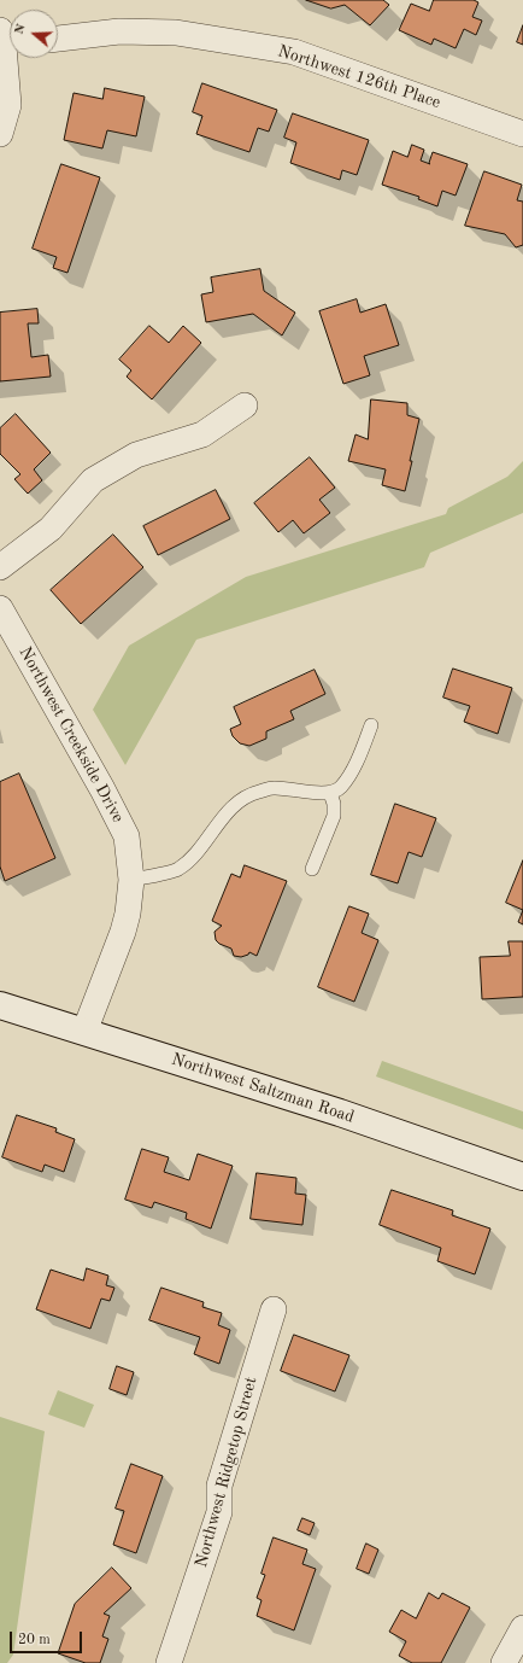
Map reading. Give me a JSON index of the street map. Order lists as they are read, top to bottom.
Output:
{
  "streets": {
    "main road": ["Northwest Saltzman Road"],
    "street": ["Northwest 126th Place", "Northwest Creekside Drive", "Northwest Ridgetop Street"]
  },
  "crossings": [
    ["Northwest Creekside Drive", "Northwest Saltzman Road"]
  ],
  "scale_bar": "20 m",
  "north": "left"
}
